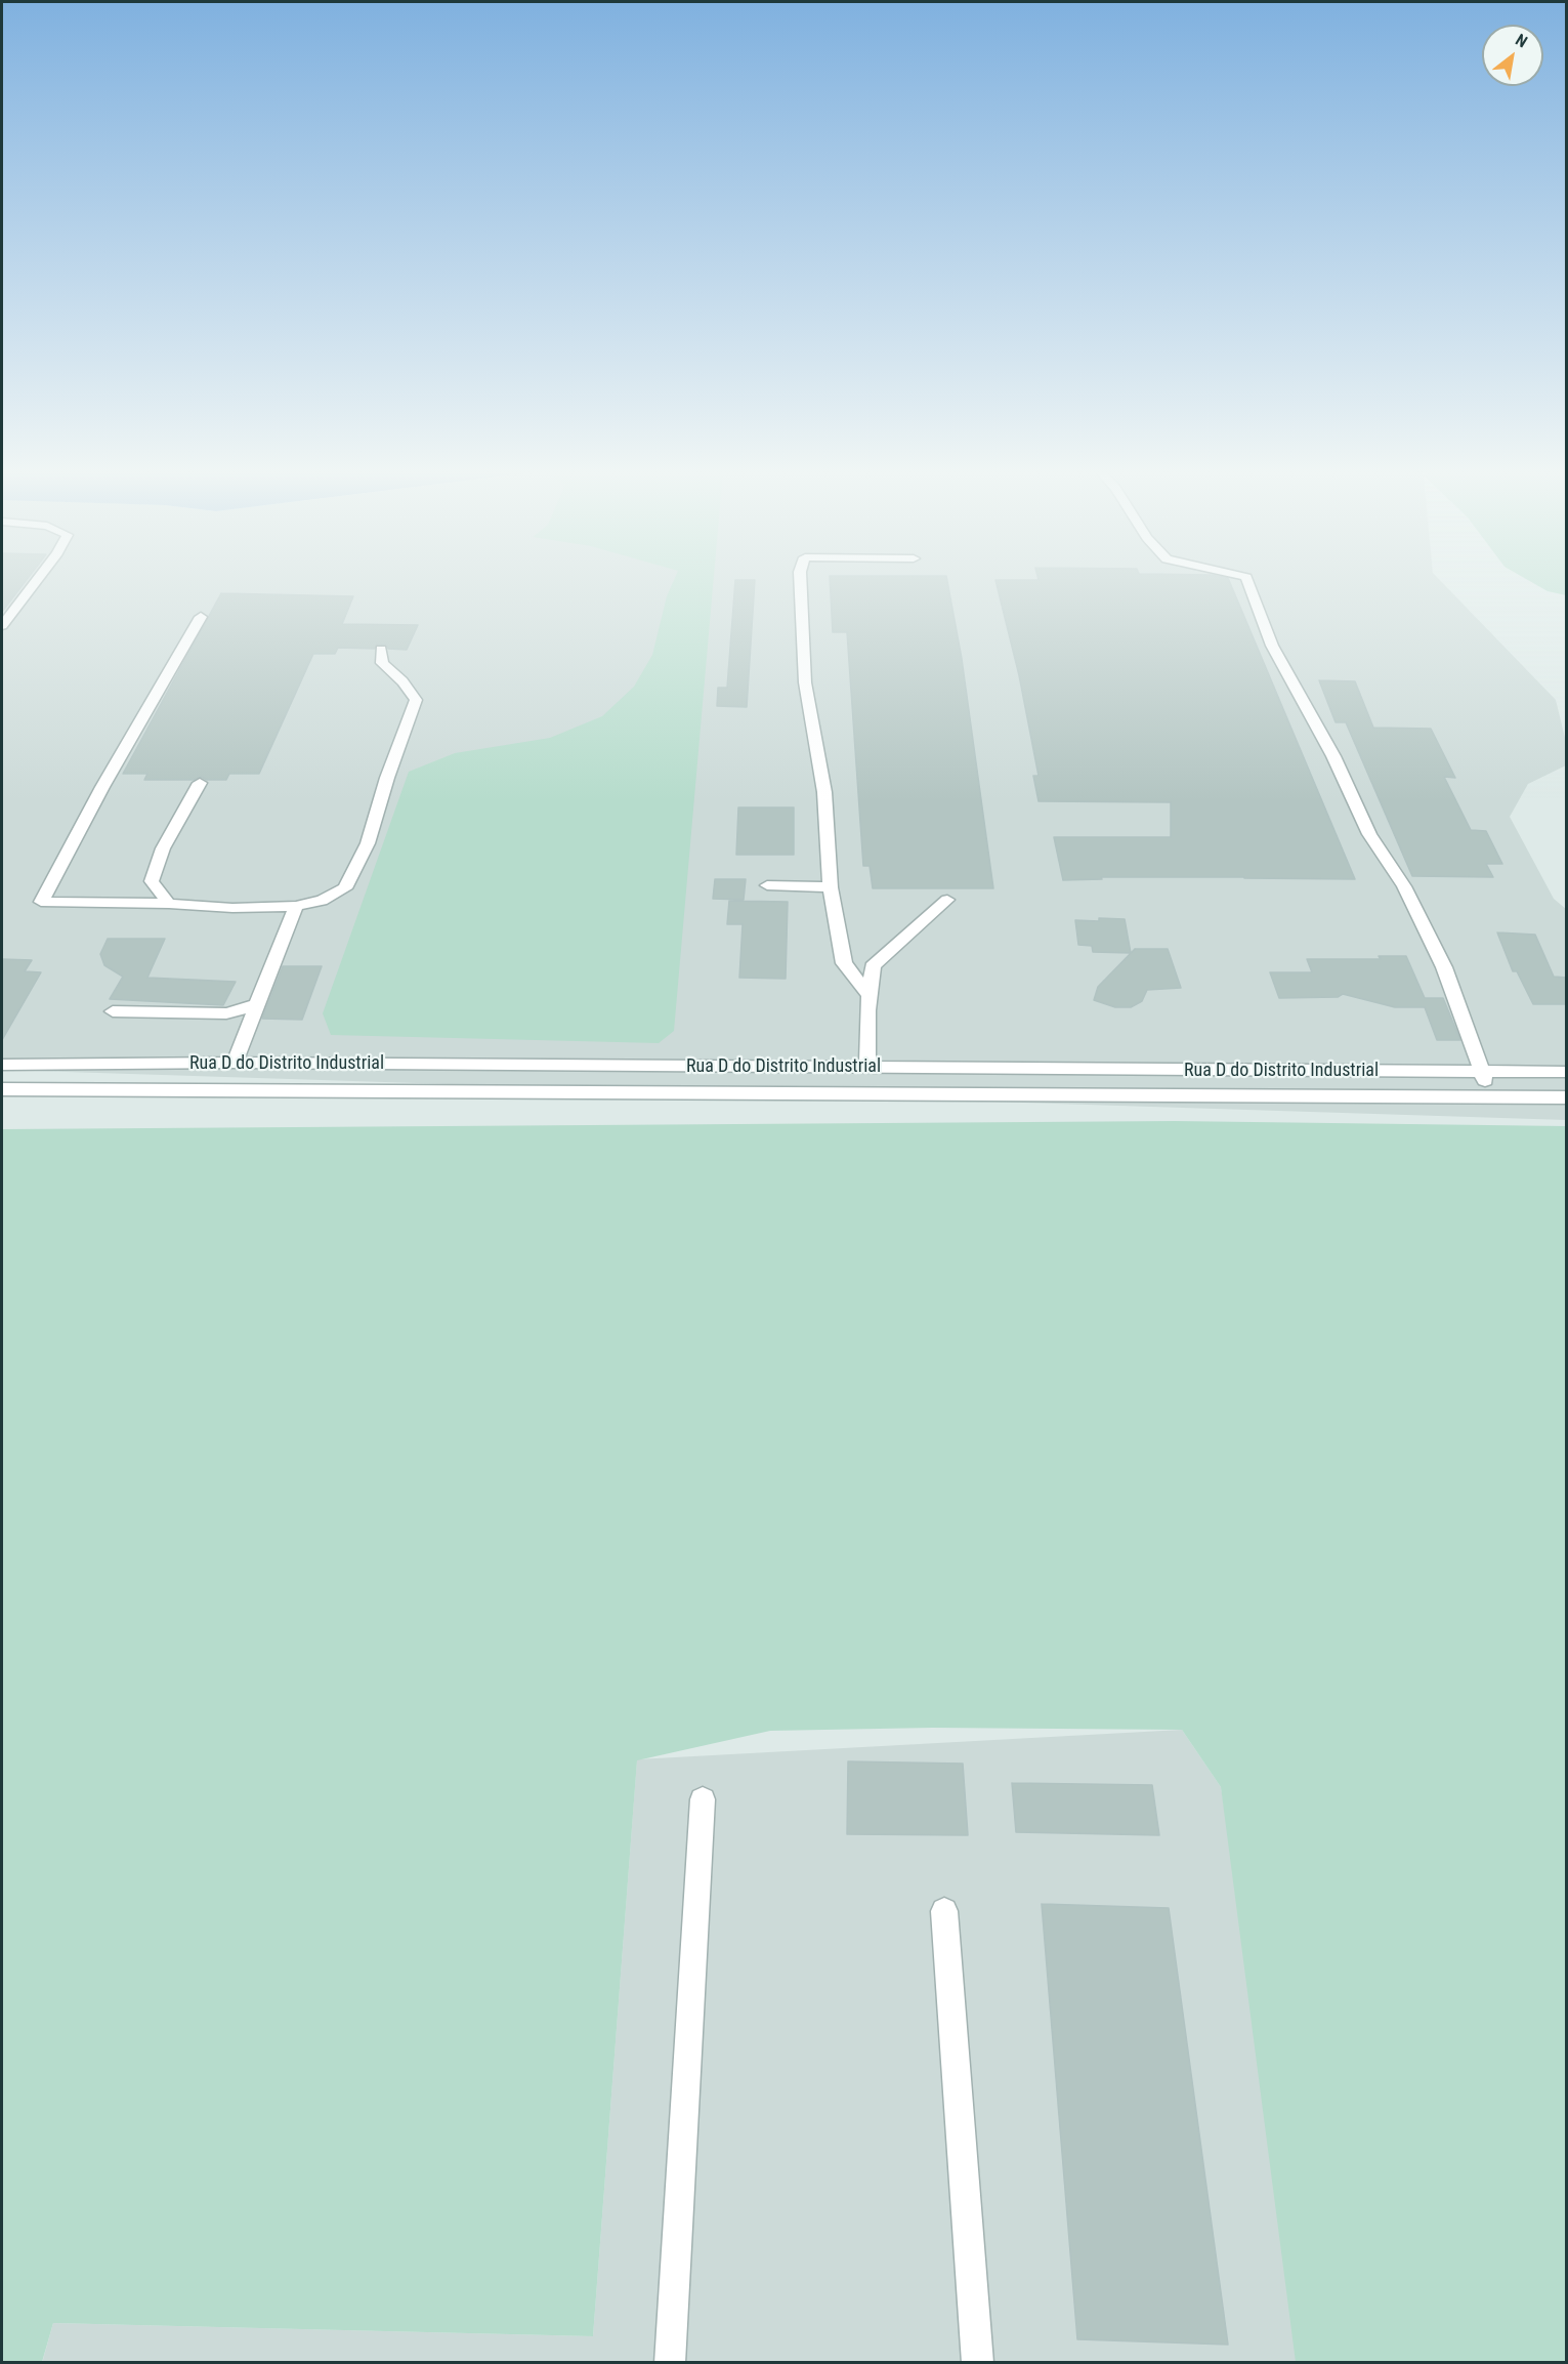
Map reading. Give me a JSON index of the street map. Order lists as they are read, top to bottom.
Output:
{
  "streets": {
    "street": ["Rua D do Distrito Industrial"]
  },
  "north": "top right"
}
